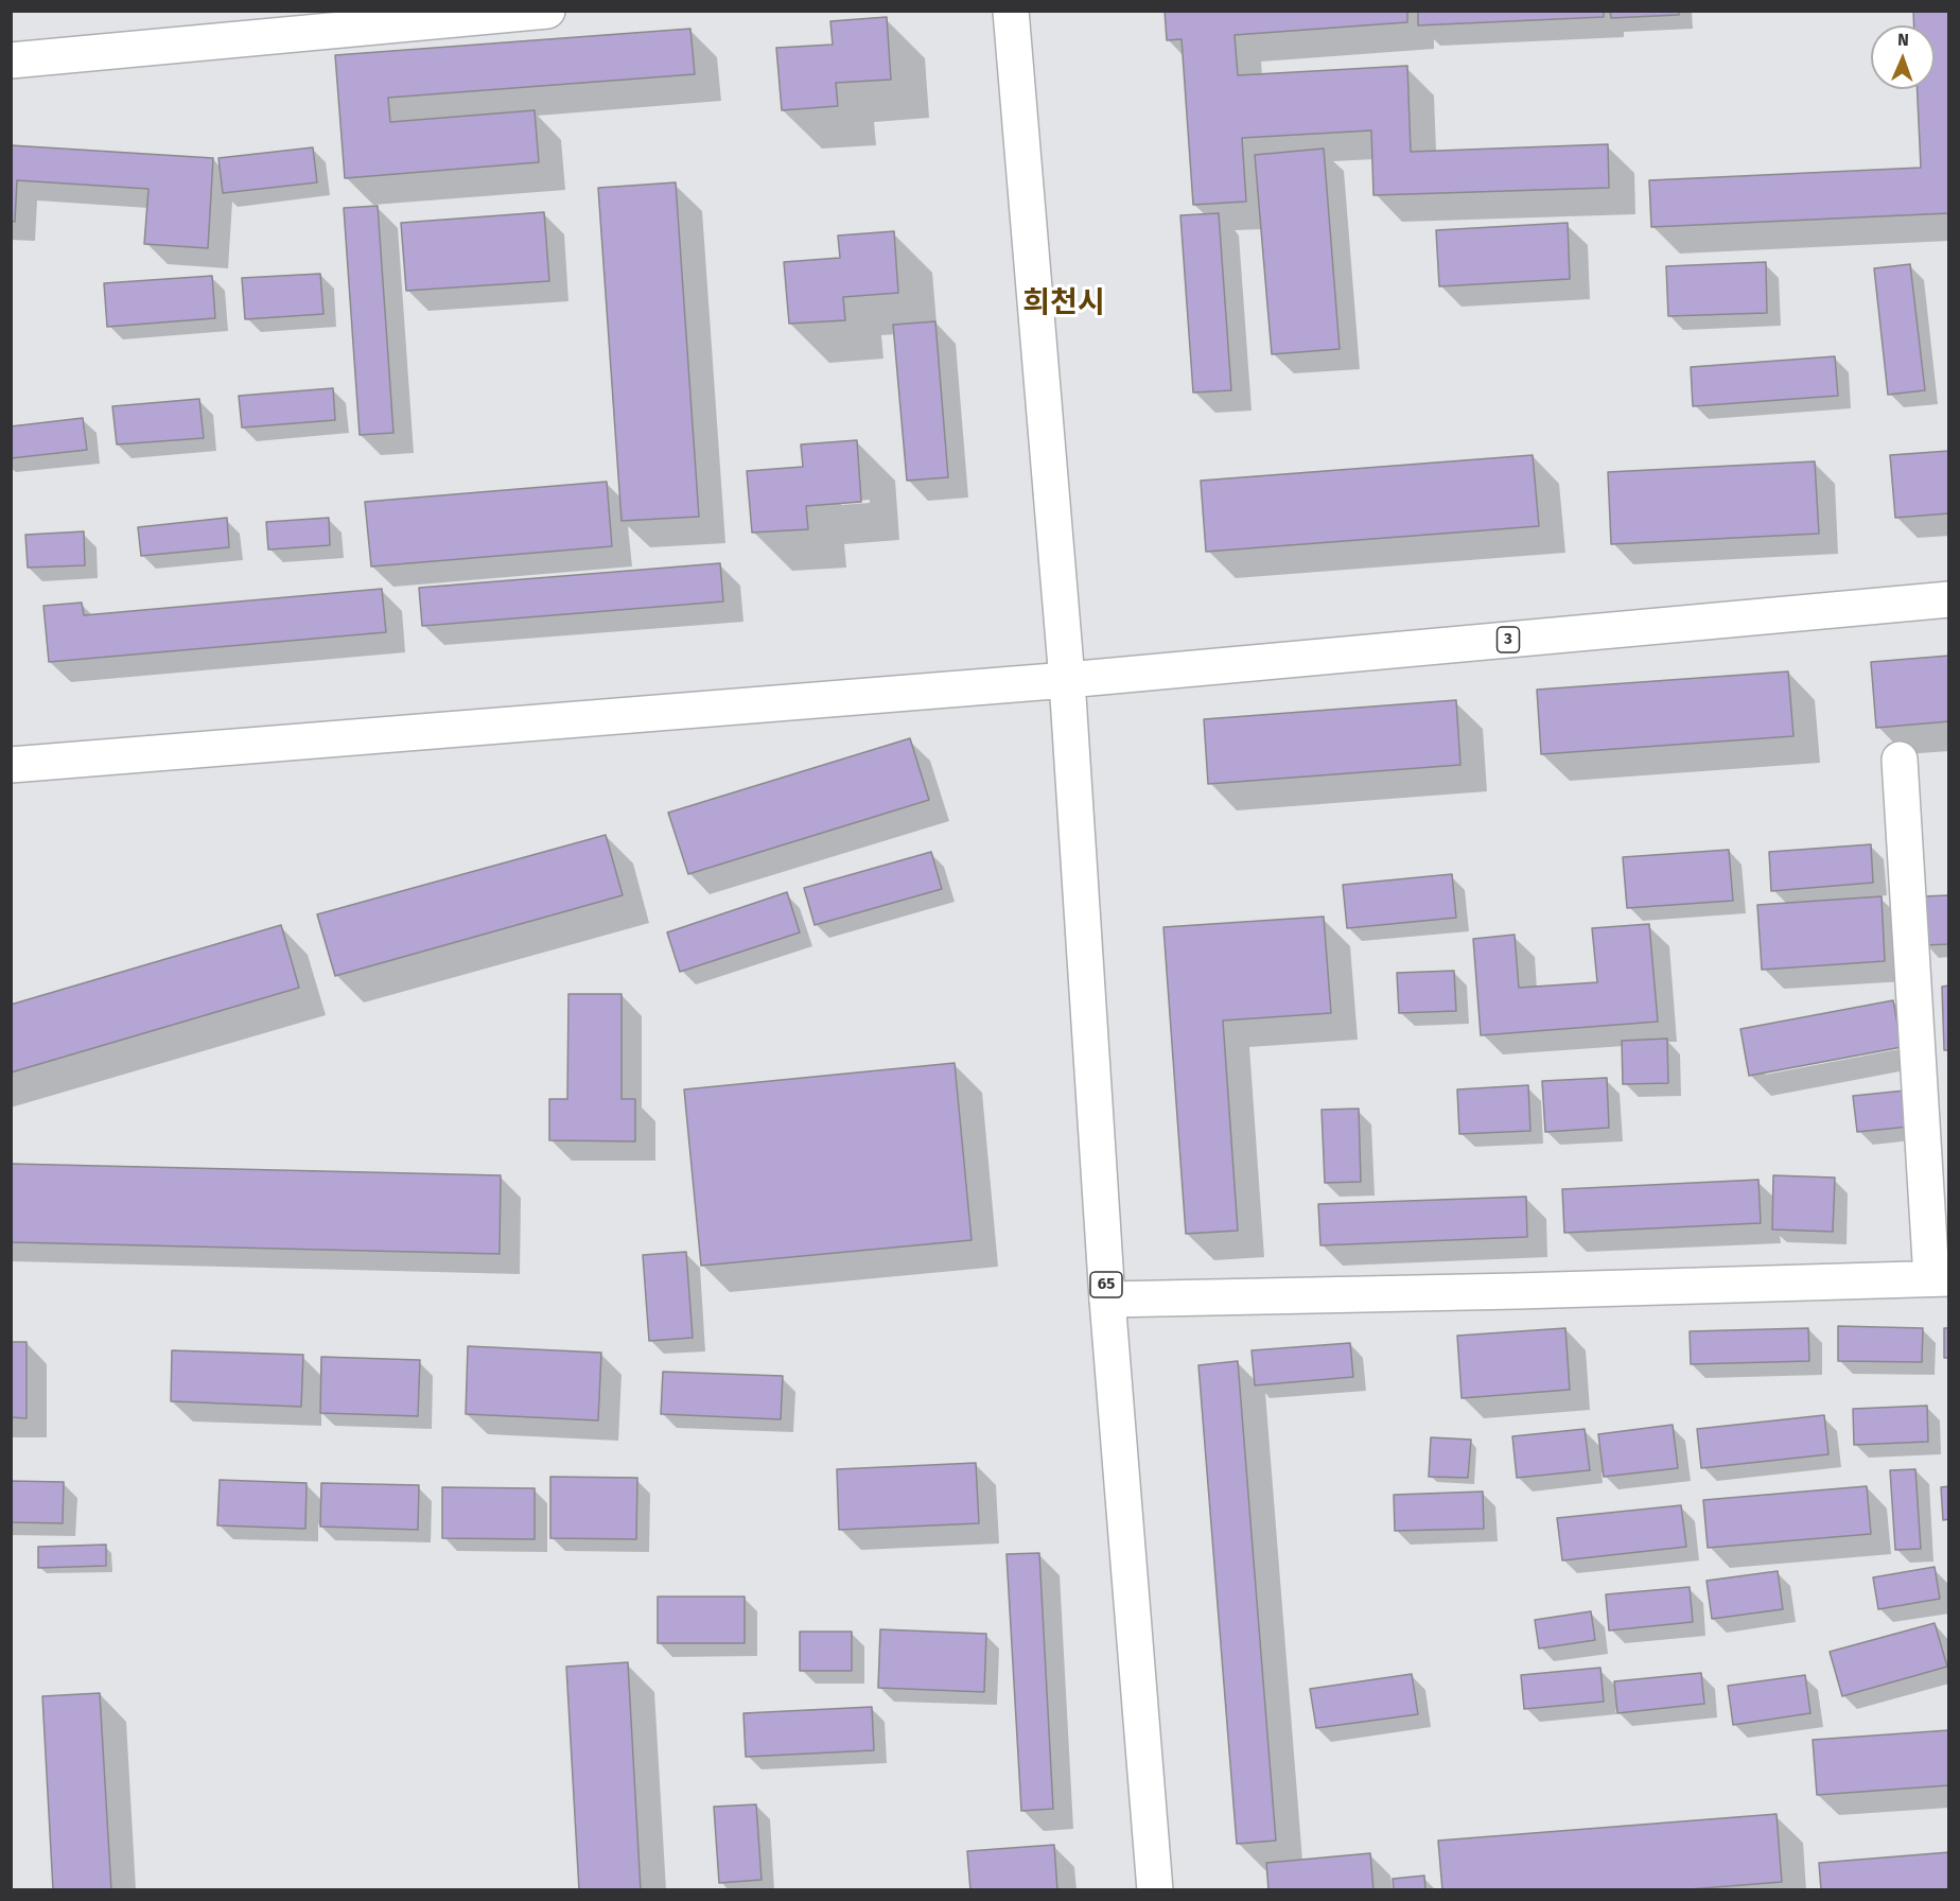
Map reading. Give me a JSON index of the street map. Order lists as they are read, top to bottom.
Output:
{
  "streets": {
    "main road": ["3", "65"]
  },
  "crossings": [
    ["3", "65"]
  ],
  "districts": ["희천시"],
  "north": "top"
}
